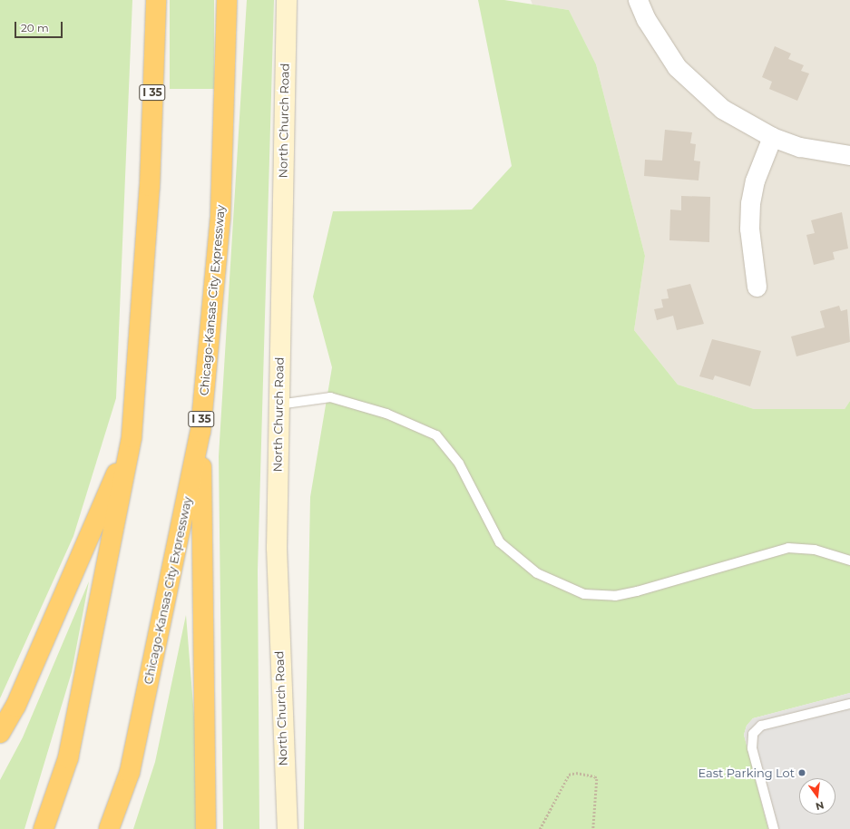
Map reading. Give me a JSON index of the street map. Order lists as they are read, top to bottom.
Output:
{
  "streets": {
    "highway": ["I 35", "Chicago-Kansas City Expressway"],
    "main road": ["North Church Road"]
  },
  "places": ["East Parking Lot"],
  "scale_bar": "20 m",
  "north": "bottom"
}
